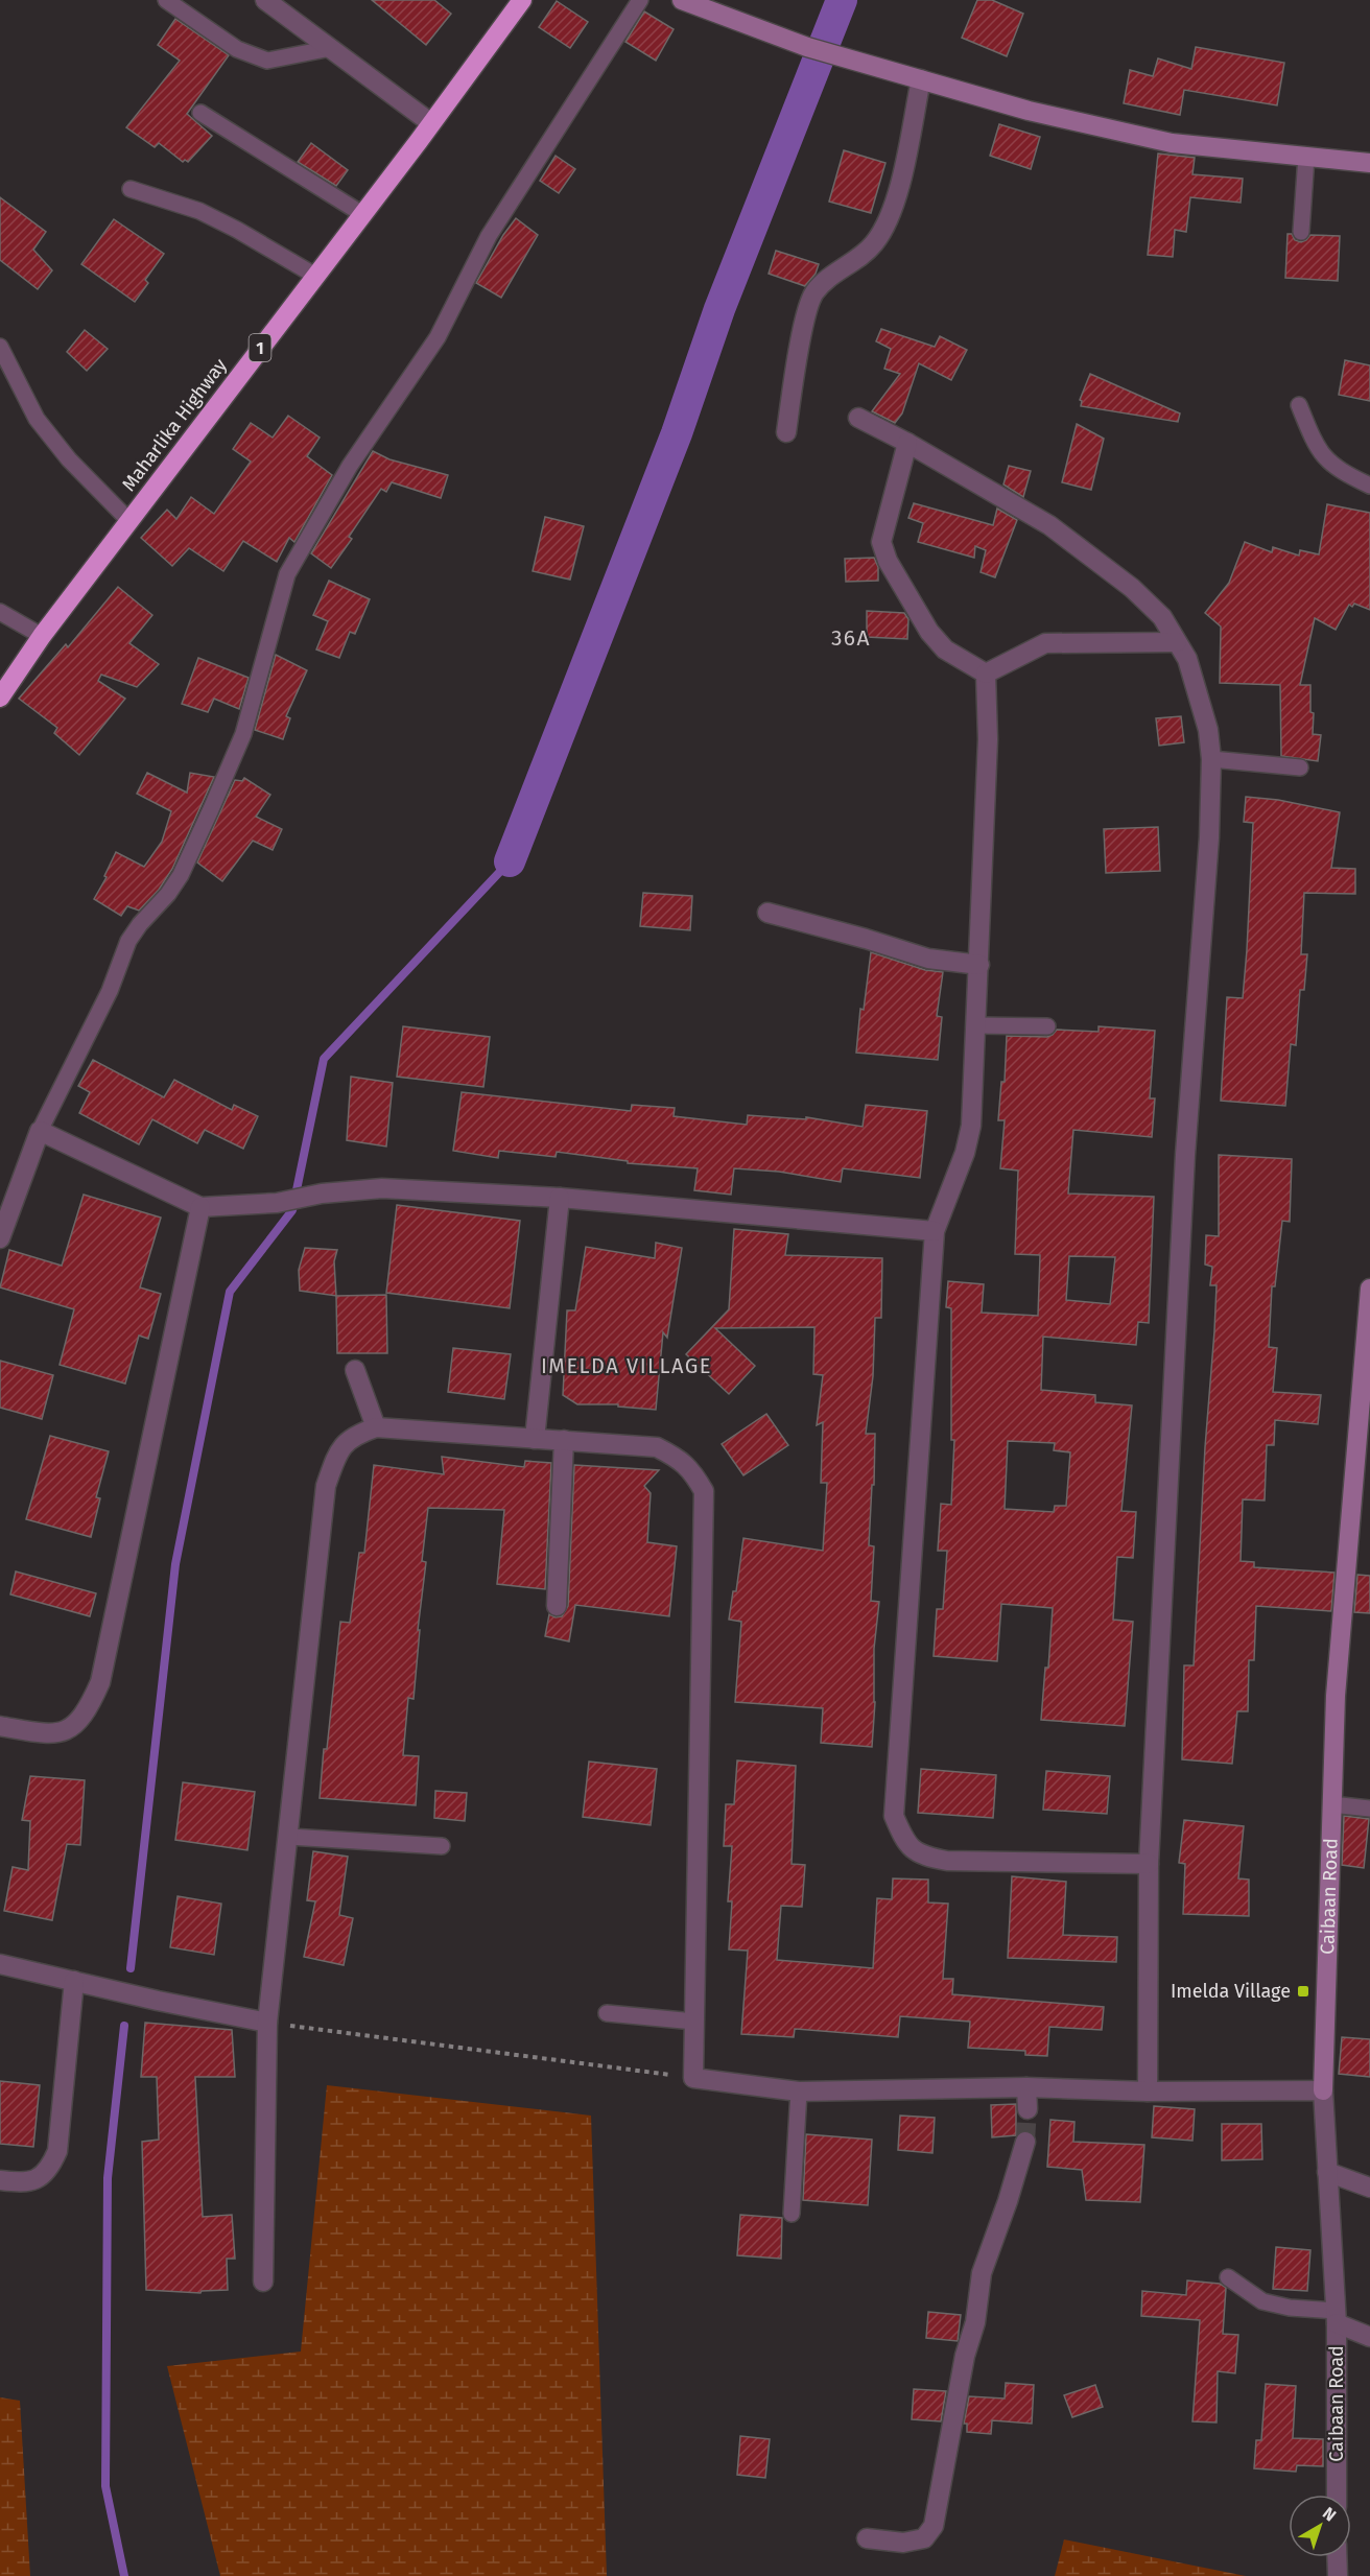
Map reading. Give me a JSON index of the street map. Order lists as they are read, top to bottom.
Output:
{
  "streets": {
    "highway": ["1", "Maharlika Highway"],
    "street": ["Caibaan Road"]
  },
  "districts": ["36A", "IMELDA VILLAGE"],
  "places": {
    "transit": ["Imelda Village"]
  },
  "north": "top right"
}
